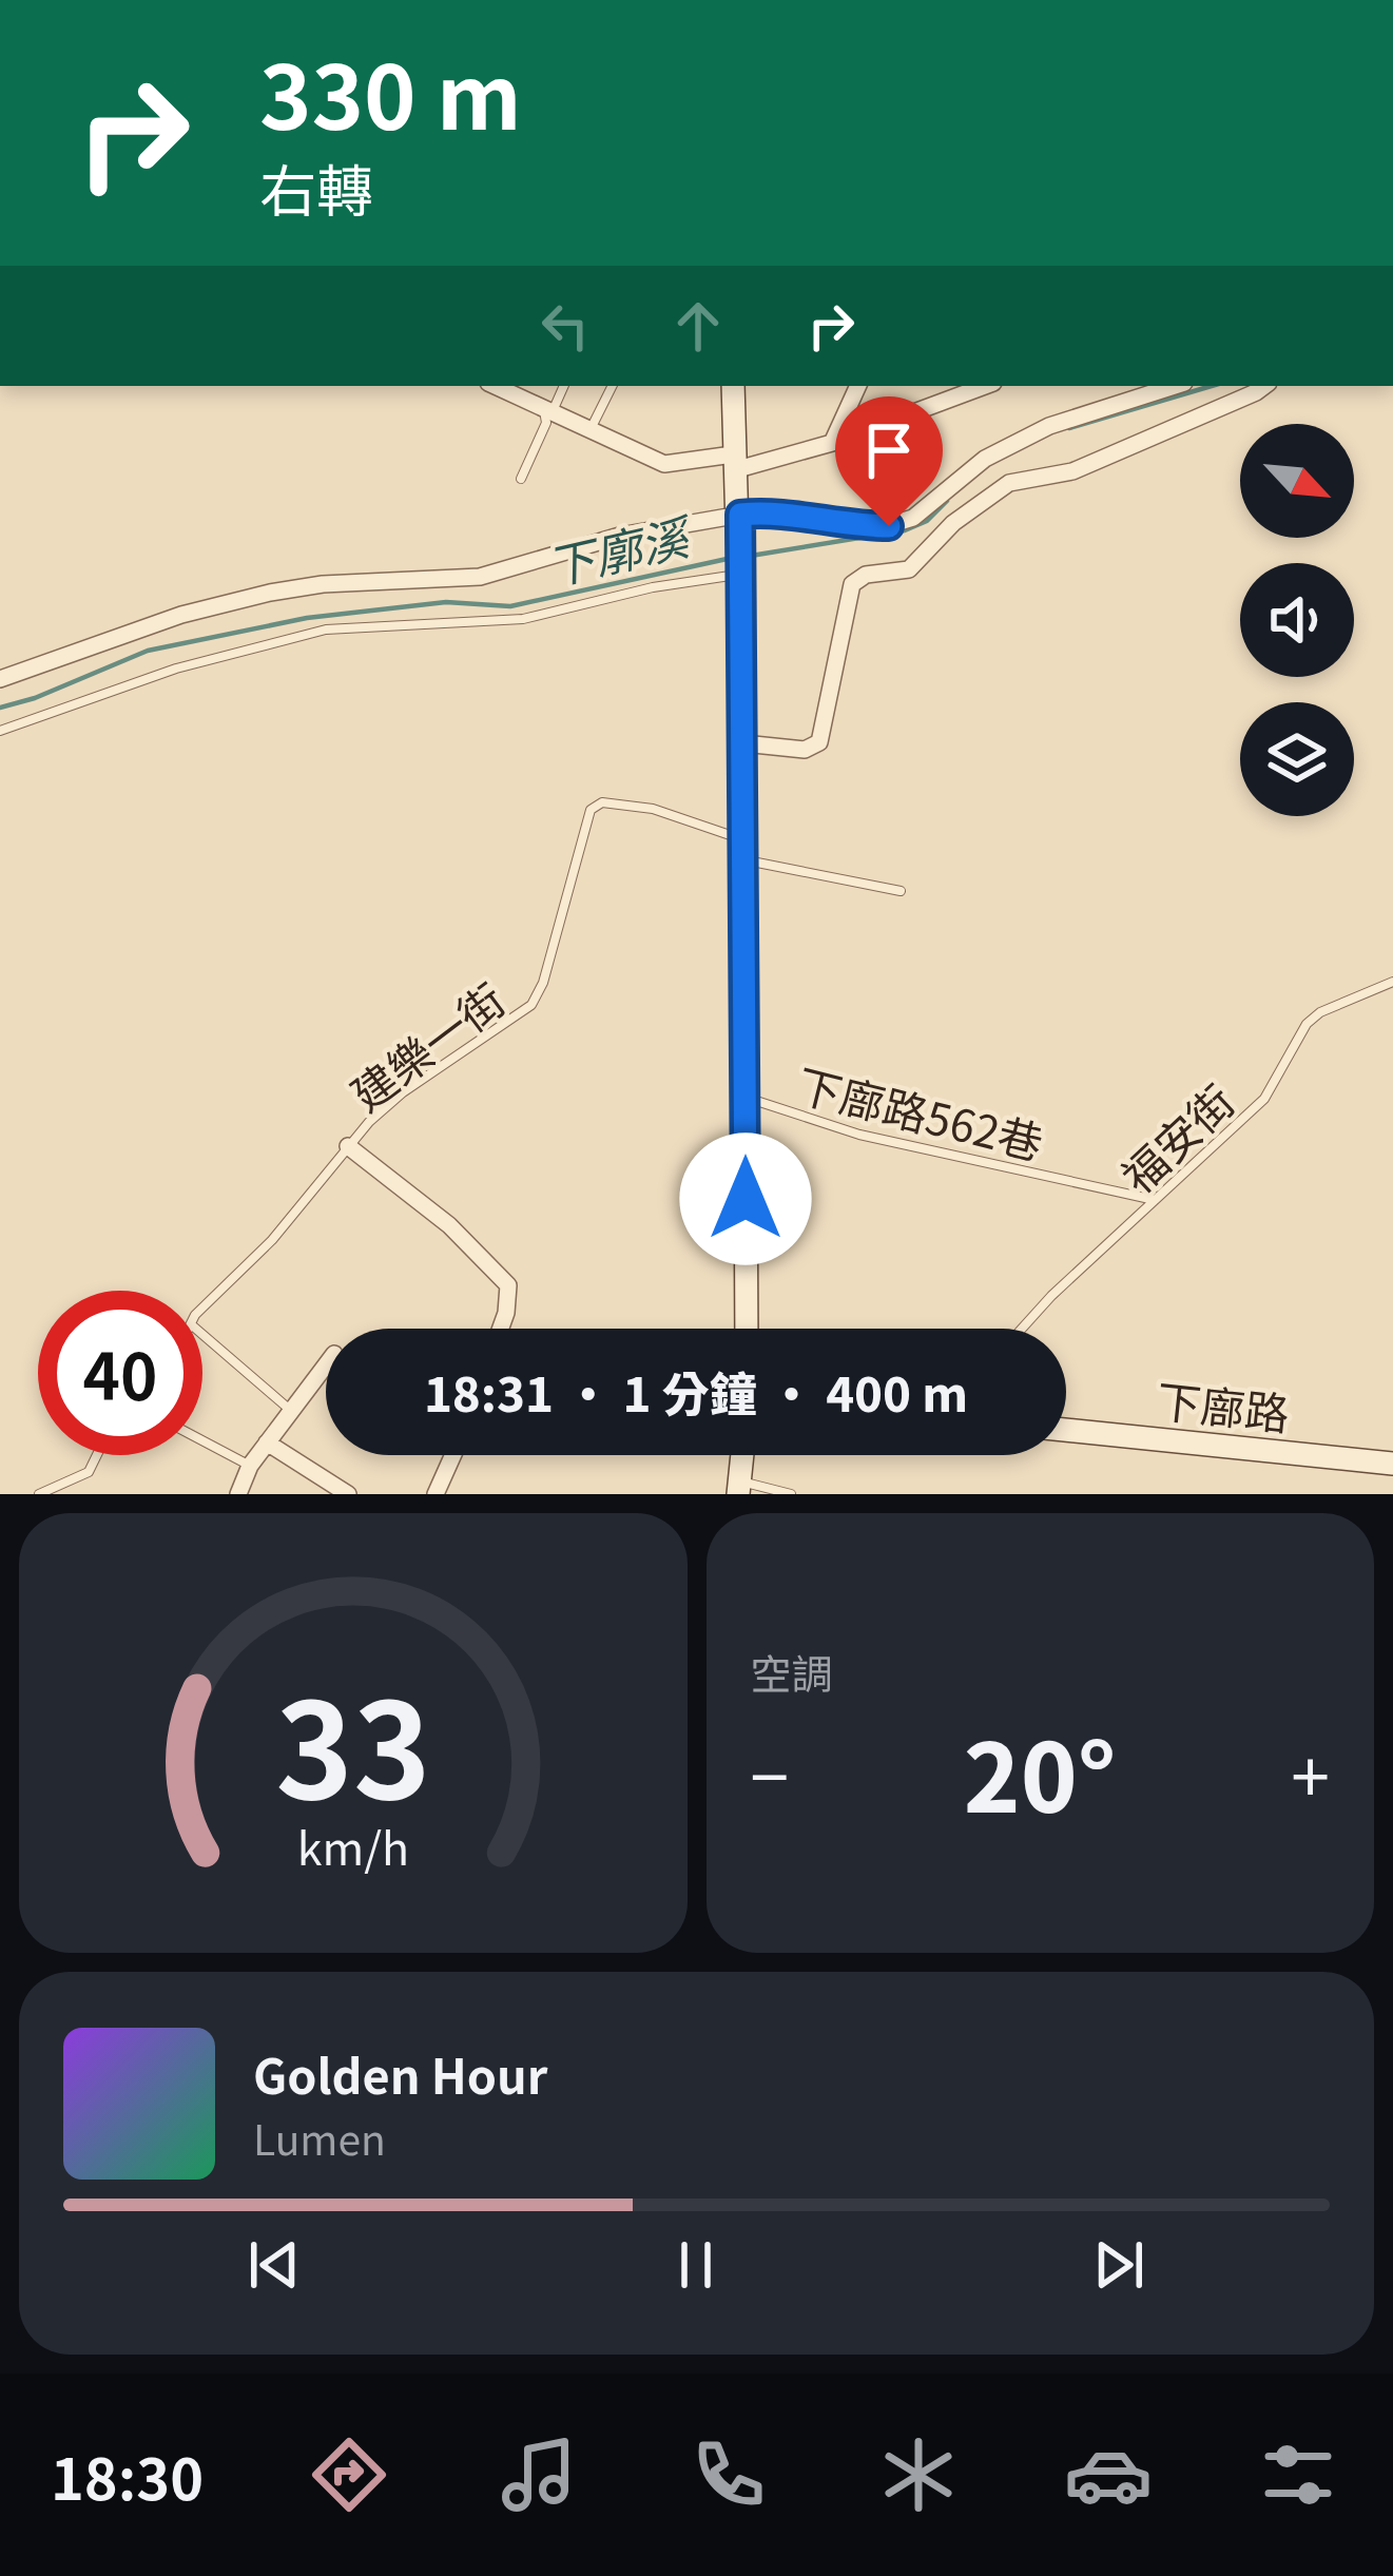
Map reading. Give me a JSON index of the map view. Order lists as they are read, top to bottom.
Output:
{
  "streets": {
    "street": ["下廍路"],
    "lane": ["建樂一街", "下廍路562巷", "福安街"]
  },
  "crossings": [
    ["下廍路562巷", "福安街"]
  ],
  "water": ["下廓溪"],
  "north": "bottom right",
  "page": {
    "turn": ["330 m", "右轉"],
    "limit": "40",
    "trip": "18:31 · 1 分鐘 · 400 m",
    "tile": "空調",
    "heat": ["−", "20°", "+"],
    "song": ["Golden Hour", "Lumen"],
    "tabs": "18:30",
    "gauge": ["33", "km/h"]
  }
}
